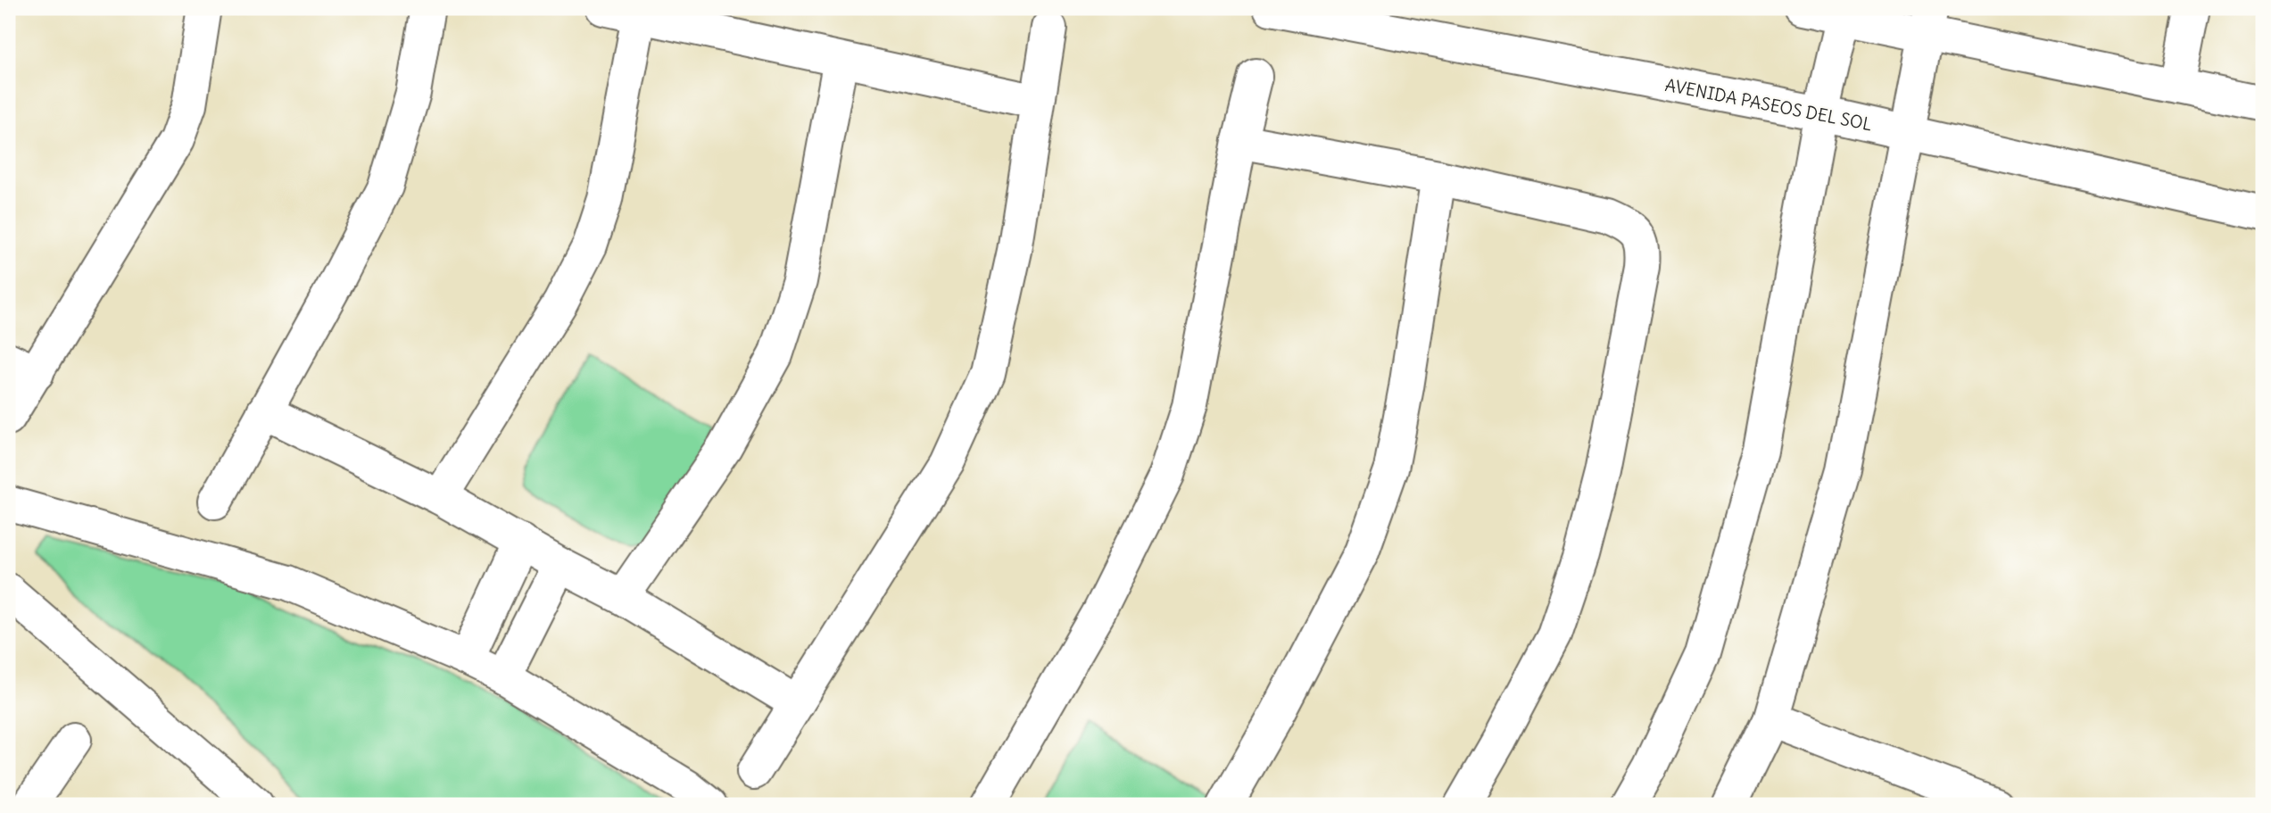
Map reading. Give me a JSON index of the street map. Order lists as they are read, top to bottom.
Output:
{
  "streets": {
    "street": ["AVENIDA PASEOS DEL SOL"]
  }
}
